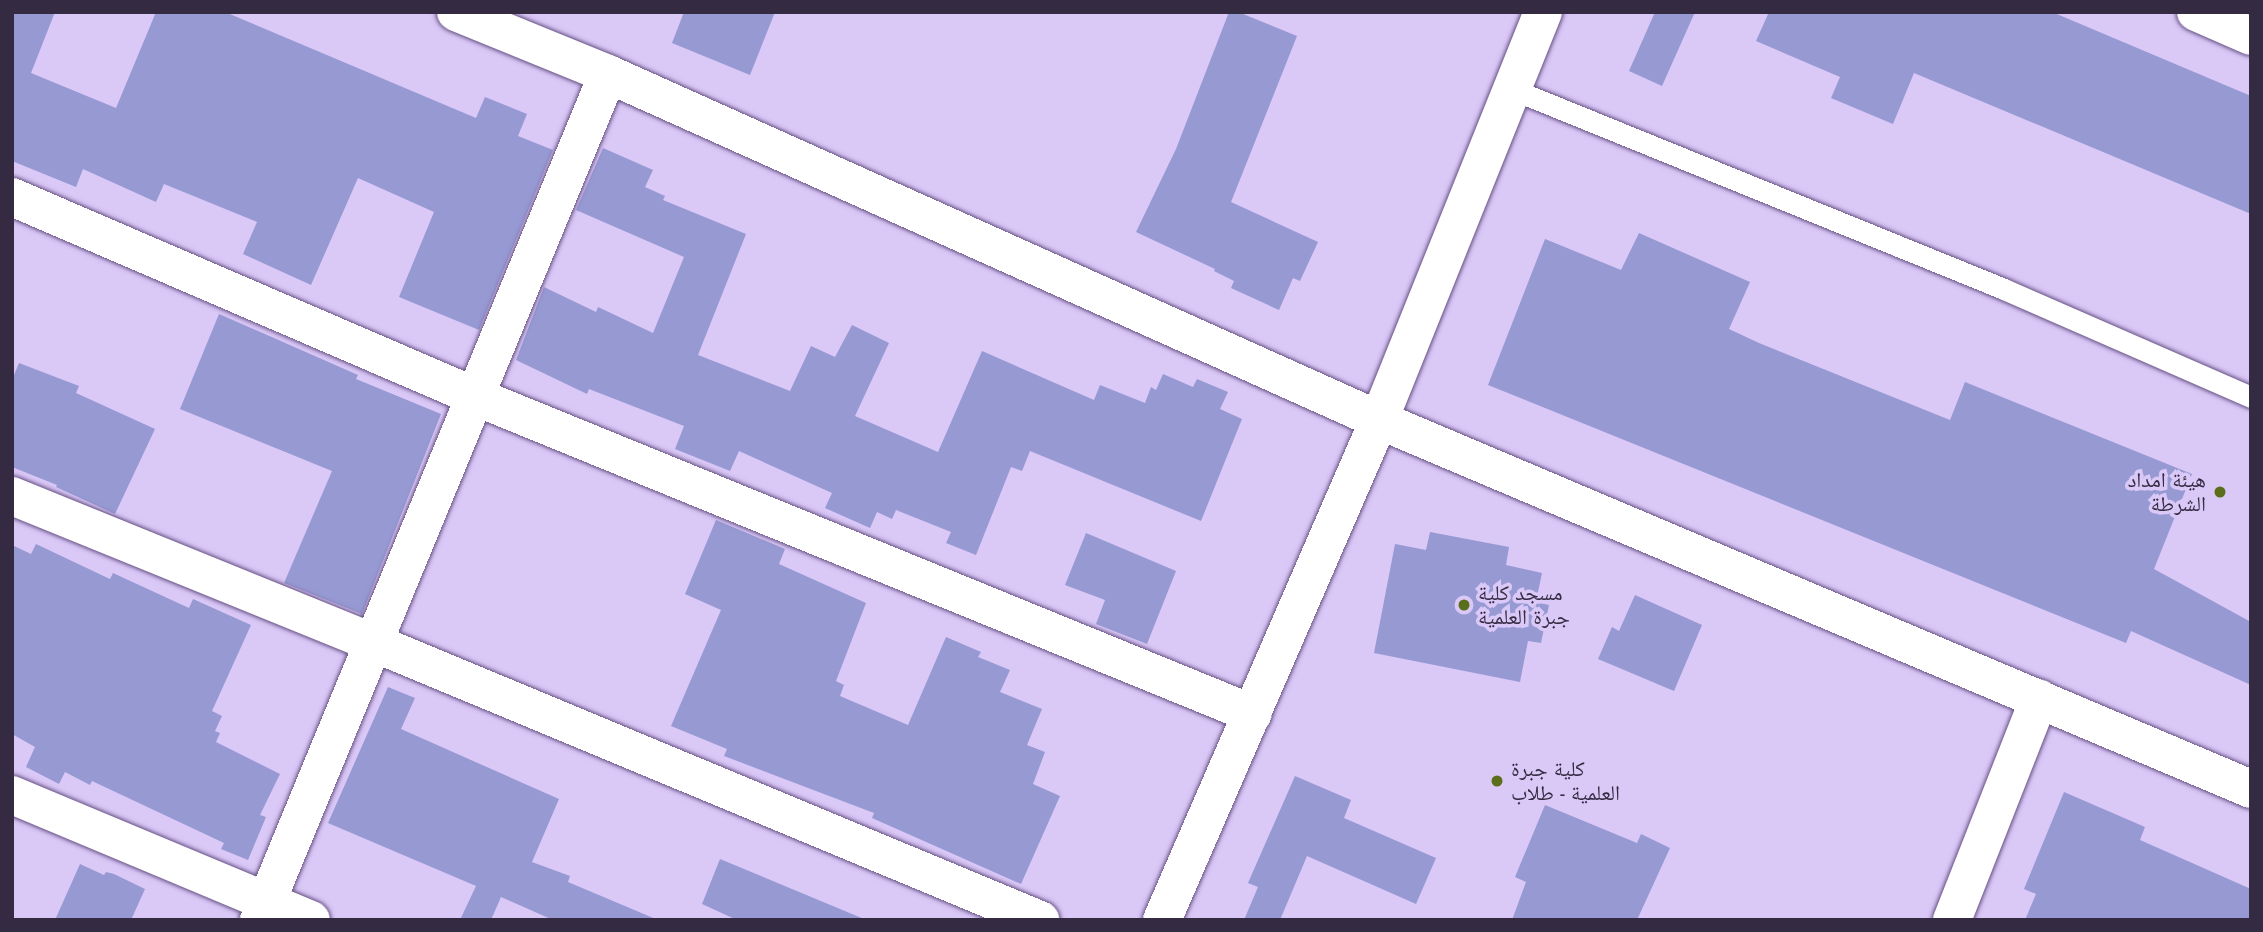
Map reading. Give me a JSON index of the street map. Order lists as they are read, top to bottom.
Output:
{
  "places": ["هيئة امداد الشرطة", "مسجد كلية جبرة العلمية", "كلية جبرة العلمية - طلاب"]
}
